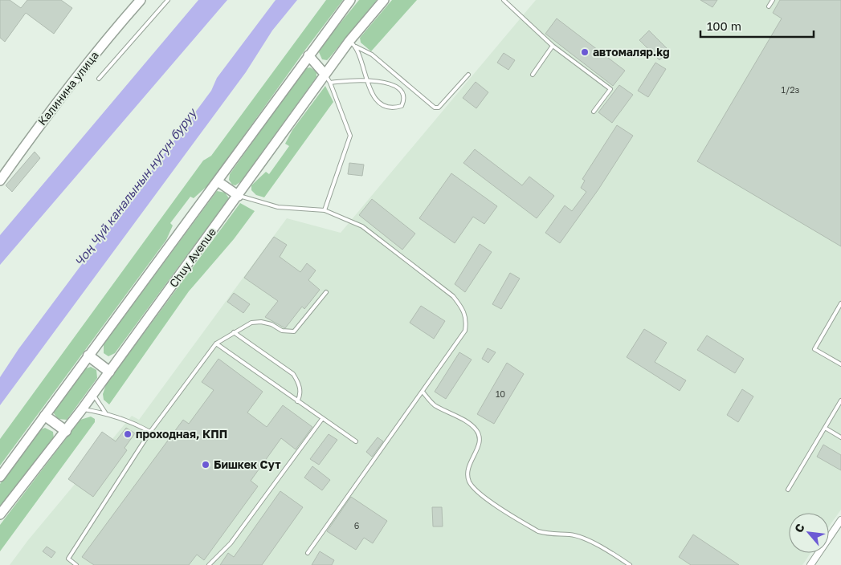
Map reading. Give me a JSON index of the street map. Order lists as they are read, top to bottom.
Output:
{
  "streets": {
    "main road": ["Калинина улица", "Chuy Avenue"]
  },
  "water": ["Чоң Чүй каналынын нугун буруу"],
  "places": ["автомаляр.kg", "проходная, КПП", "Бишкек Сут"],
  "house_numbers": ["1/2з", "10", "6"],
  "scale_bar": "100 m",
  "north": "top left"
}
